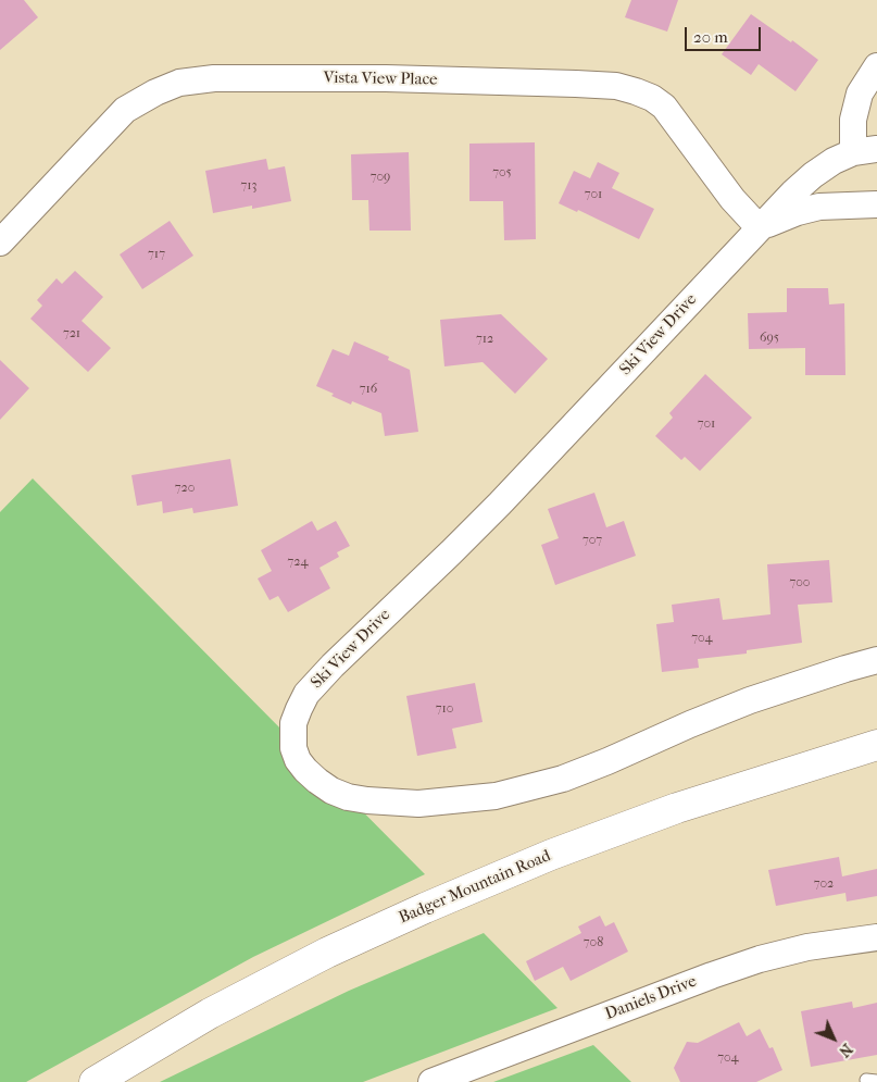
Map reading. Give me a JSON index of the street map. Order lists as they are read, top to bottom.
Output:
{
  "streets": {
    "main road": ["Badger Mountain Road"],
    "street": ["Vista View Place", "Ski View Drive", "Daniels Drive"]
  },
  "crossings": [
    ["Vista View Place", "Ski View Drive"]
  ],
  "house_numbers": [
    "705",
    "709",
    "713",
    "701",
    "717",
    "721",
    "695",
    "712",
    "716",
    "701",
    "720",
    "707",
    "724",
    "700",
    "704",
    "710",
    "702",
    "708",
    "704"
  ],
  "scale_bar": "20 m",
  "north": "bottom right"
}
